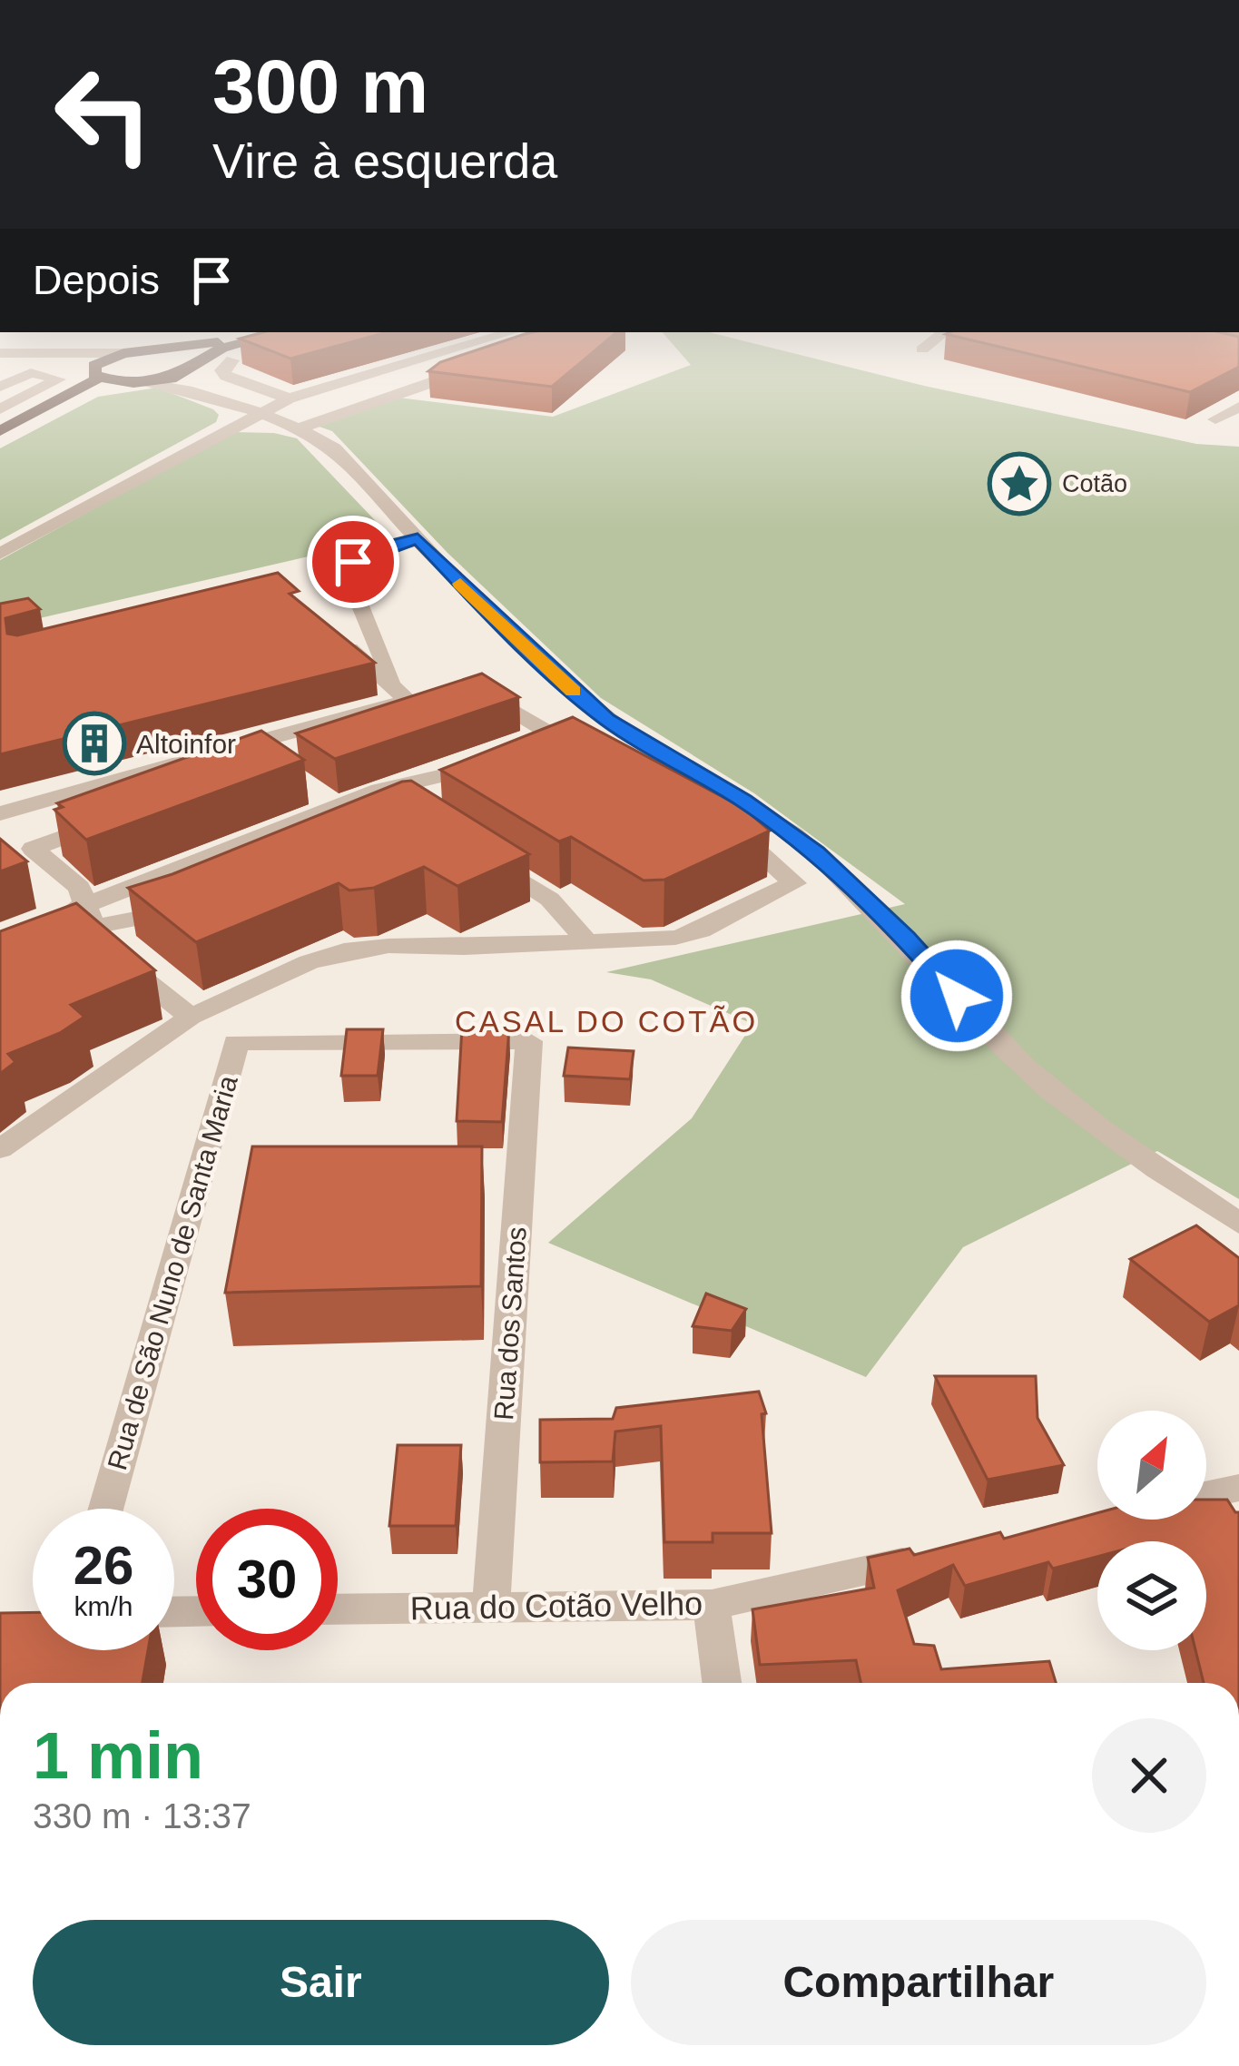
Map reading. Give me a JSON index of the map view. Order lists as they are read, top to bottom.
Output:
{
  "streets": {
    "street": ["Rua de São Nuno de Santa Maria", "Rua dos Santos", "Rua do Cotão Velho"]
  },
  "crossings": [
    ["Rua de São Nuno de Santa Maria", "Rua dos Santos"],
    ["Rua dos Santos", "Rua do Cotão Velho"]
  ],
  "districts": ["CASAL DO COTÃO"],
  "places": {
    "place": ["Cotão"],
    "building": ["Altoinfor"]
  },
  "north": "top right",
  "page": {
    "turn": ["300 m", "Vire à esquerda"],
    "then": "Depois",
    "speed": "26 km/h",
    "limit": "30",
    "heading": ["1 min", "330 m · 13:37"],
    "buttons": ["Sair", "Compartilhar"]
  }
}
